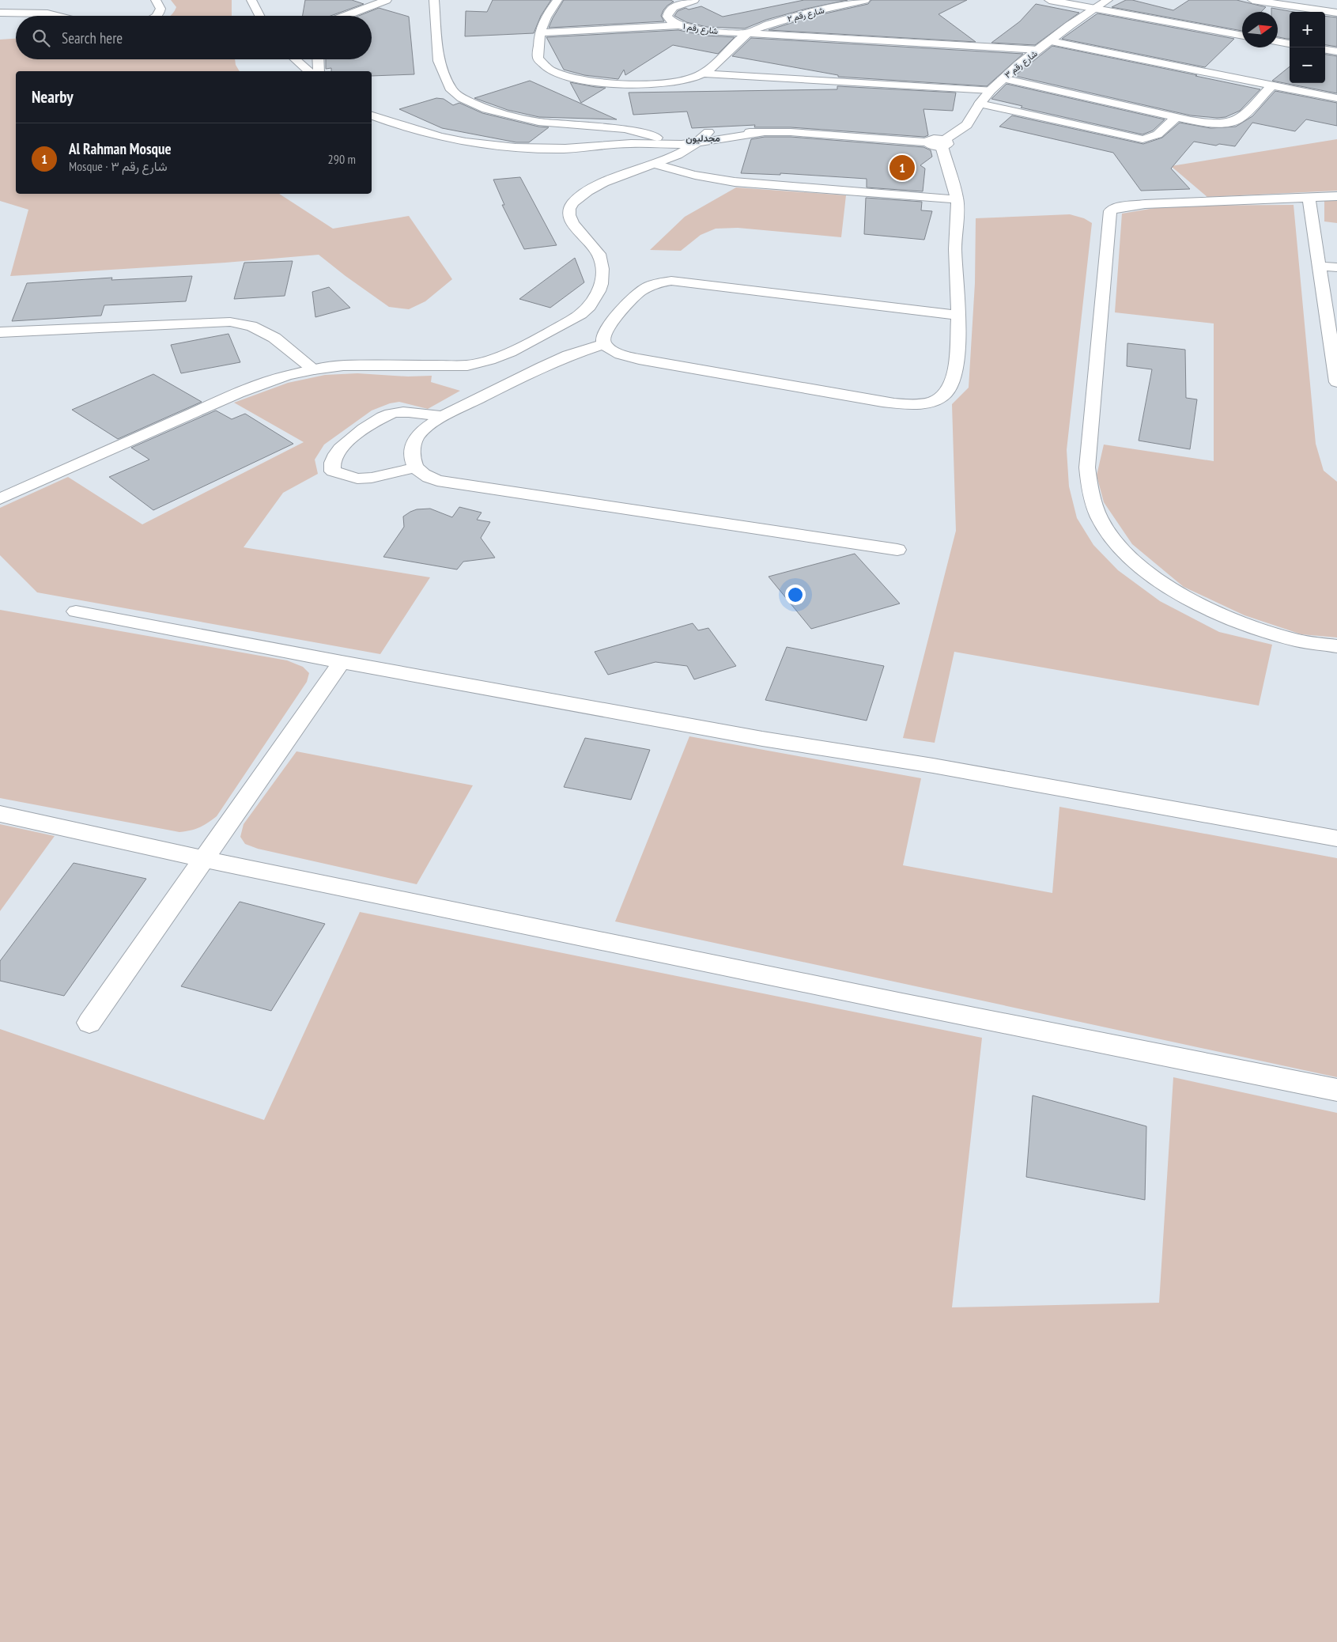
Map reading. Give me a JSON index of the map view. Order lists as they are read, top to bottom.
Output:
{
  "streets": {
    "street": ["شارع رقم ٢", "شارع رقم ١", "شارع رقم ٣"]
  },
  "crossings": [
    ["شارع رقم ٢", "شارع رقم ١"],
    ["شارع رقم ١", "شارع رقم ٣"]
  ],
  "districts": ["مجدليون"],
  "north": "right",
  "page": {
    "map_buttons": ["+", "−"],
    "search": "Search here",
    "heading": "Nearby",
    "list": [
      {
        "mark": "1",
        "name": "Al Rahman Mosque",
        "note": "Mosque · شارع رقم ٣",
        "value": "290 m"
      }
    ],
    "pins": "1"
  }
}
